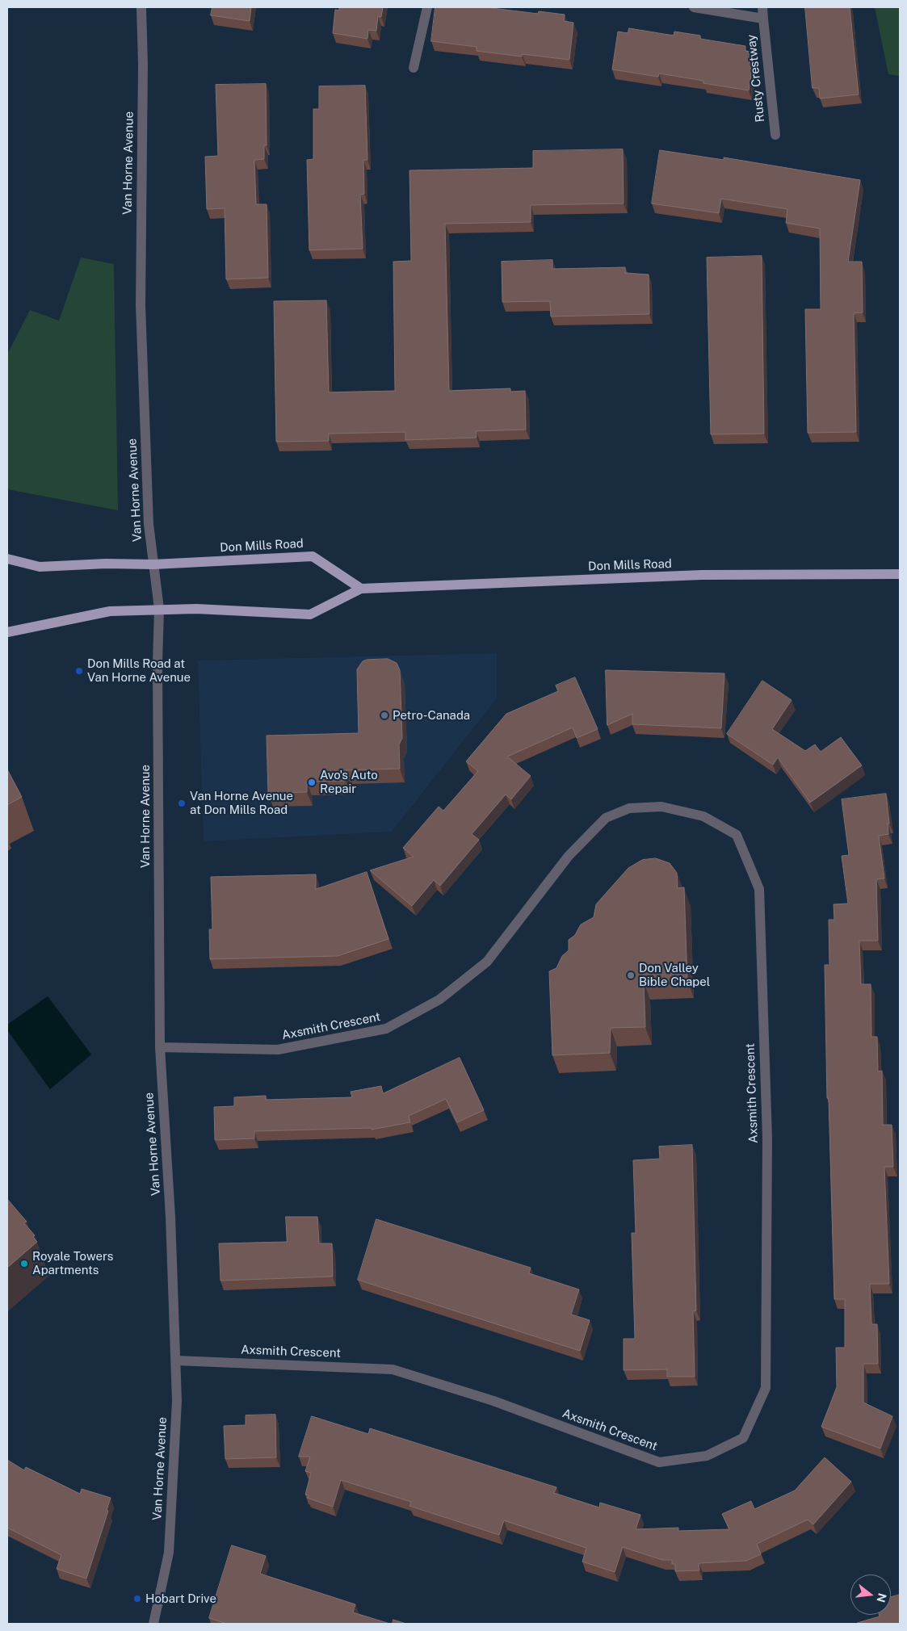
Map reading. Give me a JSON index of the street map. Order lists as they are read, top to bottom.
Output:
{
  "streets": {
    "main road": ["Don Mills Road"],
    "street": ["Rusty Crestway", "Van Horne Avenue", "Axsmith Crescent"]
  },
  "crossings": [
    ["Van Horne Avenue", "Don Mills Road"],
    ["Van Horne Avenue", "Axsmith Crescent"]
  ],
  "places": [
    "Don Mills Road at Van Horne Avenue",
    "Petro-Canada",
    "Avo's Auto Repair",
    "Van Horne Avenue at Don Mills Road",
    "Don Valley Bible Chapel",
    "Royale Towers Apartments",
    "Hobart Drive"
  ],
  "north": "right"
}
